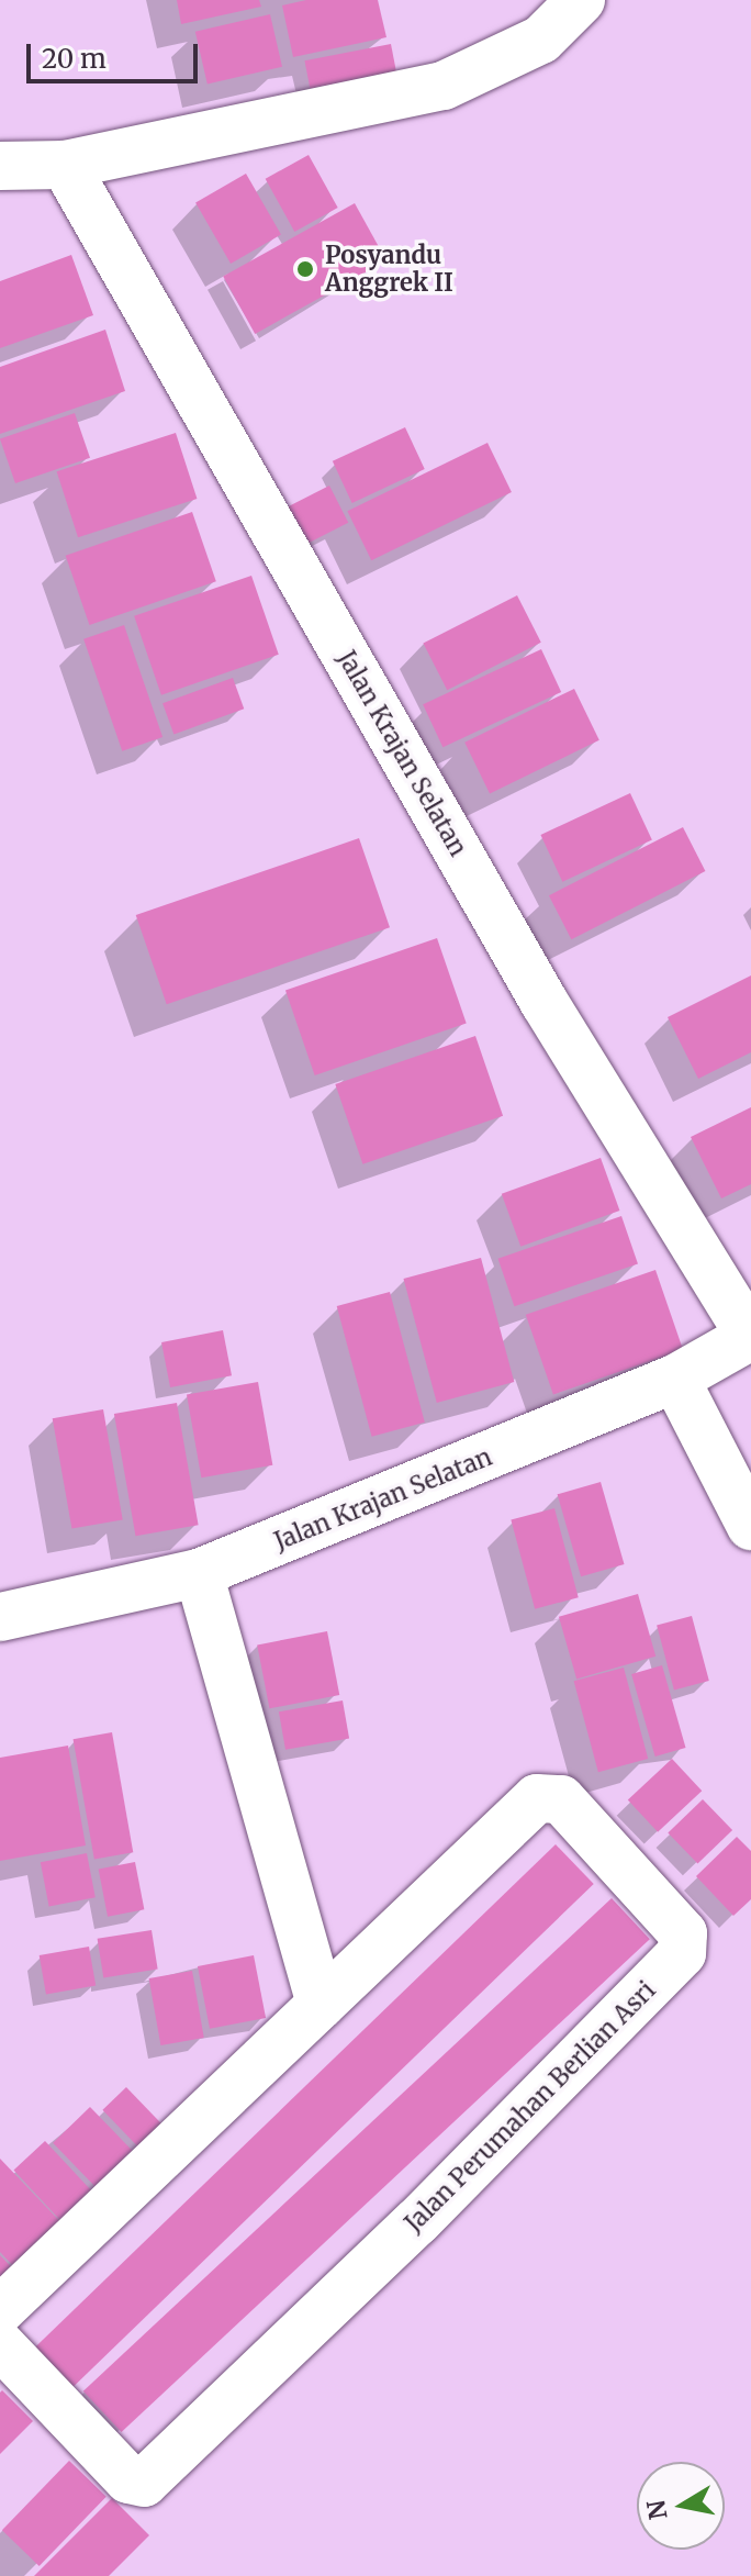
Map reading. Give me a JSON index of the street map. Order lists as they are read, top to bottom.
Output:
{
  "streets": {
    "street": ["Jalan Krajan Selatan", "Jalan Perumahan Berlian Asri"]
  },
  "places": ["Posyandu Anggrek II"],
  "scale_bar": "20 m",
  "north": "left"
}
